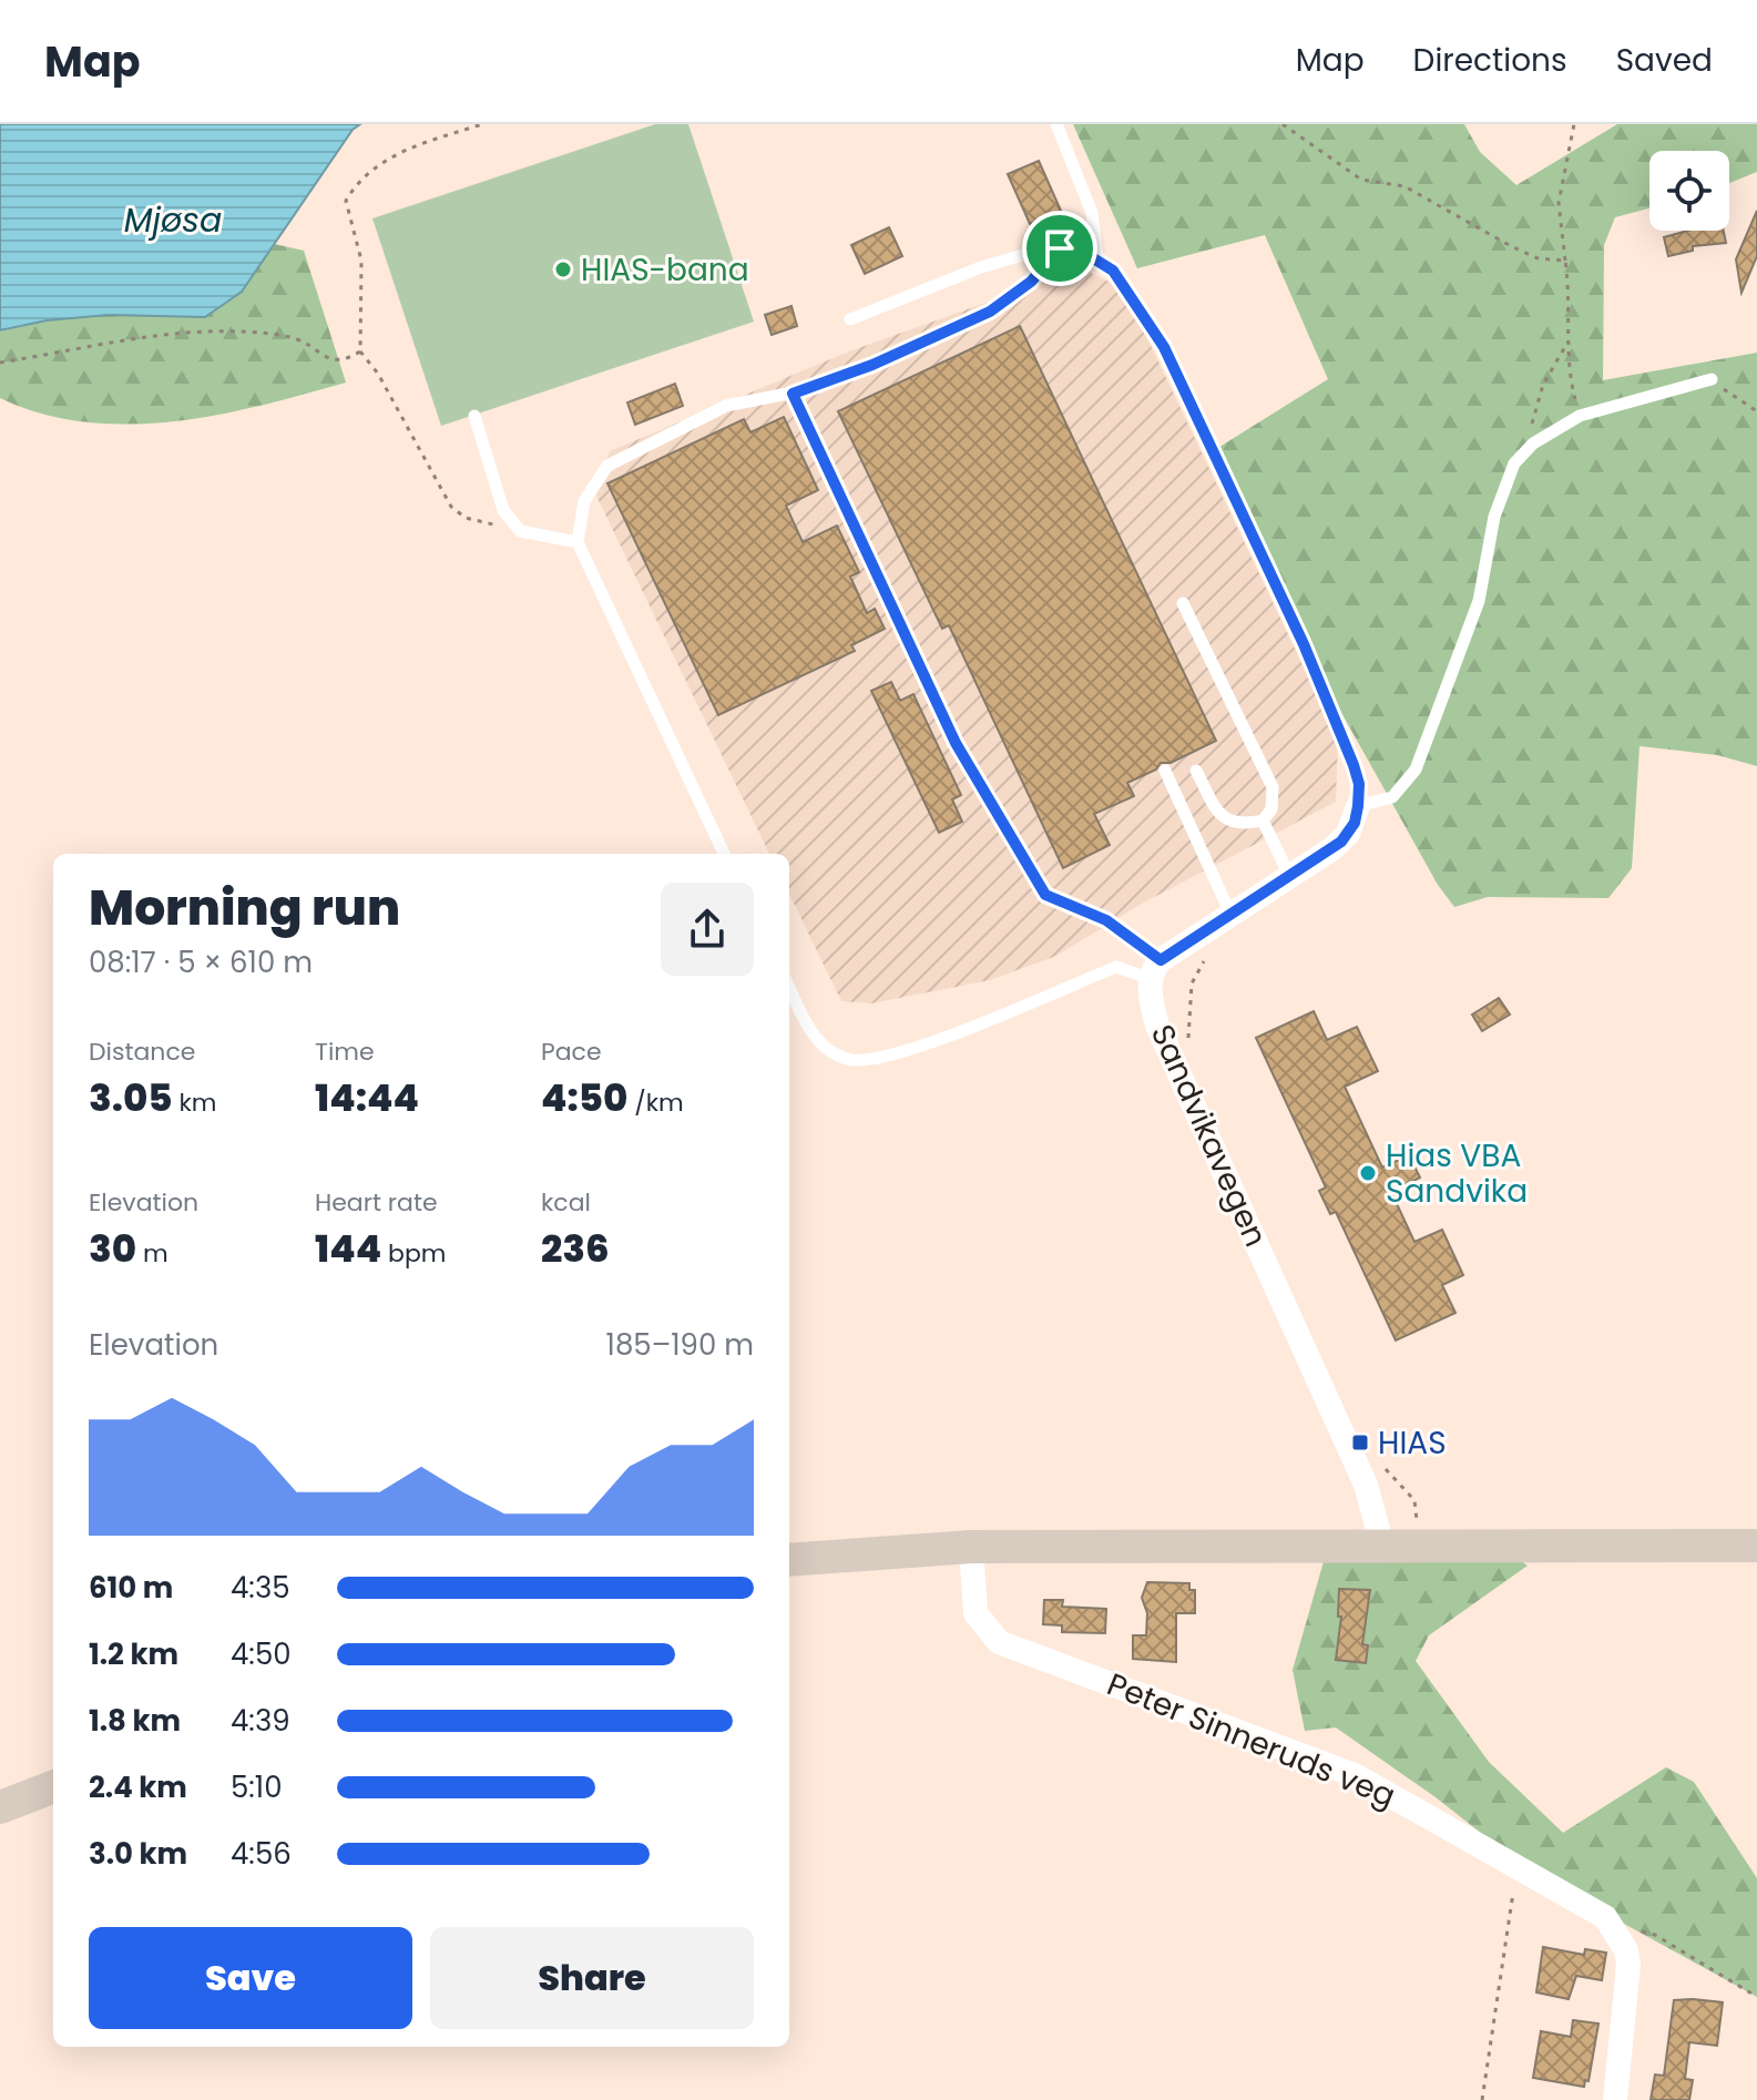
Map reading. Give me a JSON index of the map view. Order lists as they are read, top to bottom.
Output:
{
  "streets": {
    "street": ["Sandvikavegen", "Peter Sinneruds veg"]
  },
  "water": ["Mjøsa"],
  "places": {
    "other": ["HIAS-bana", "Hias VBA Sandvika"],
    "transit": ["HIAS"]
  },
  "page": {
    "header": "Map",
    "nav": ["Map", "Directions", "Saved"],
    "heading": ["Morning run", "08:17 · 5 × 610 m"],
    "stats": [
      ["Distance", "3.05 km"],
      ["Time", "14:44"],
      ["Pace", "4:50 /km"],
      ["Elevation", "30 m"],
      ["Heart rate", "144 bpm"],
      ["kcal", "236"]
    ],
    "chart": ["Elevation", "185–190 m"],
    "list": [
      {
        "name": "610 m",
        "note": "4:35"
      },
      {
        "name": "1.2 km",
        "note": "4:50"
      },
      {
        "name": "1.8 km",
        "note": "4:39"
      },
      {
        "name": "2.4 km",
        "note": "5:10"
      },
      {
        "name": "3.0 km",
        "note": "4:56"
      }
    ],
    "buttons": ["Save", "Share"]
  }
}
